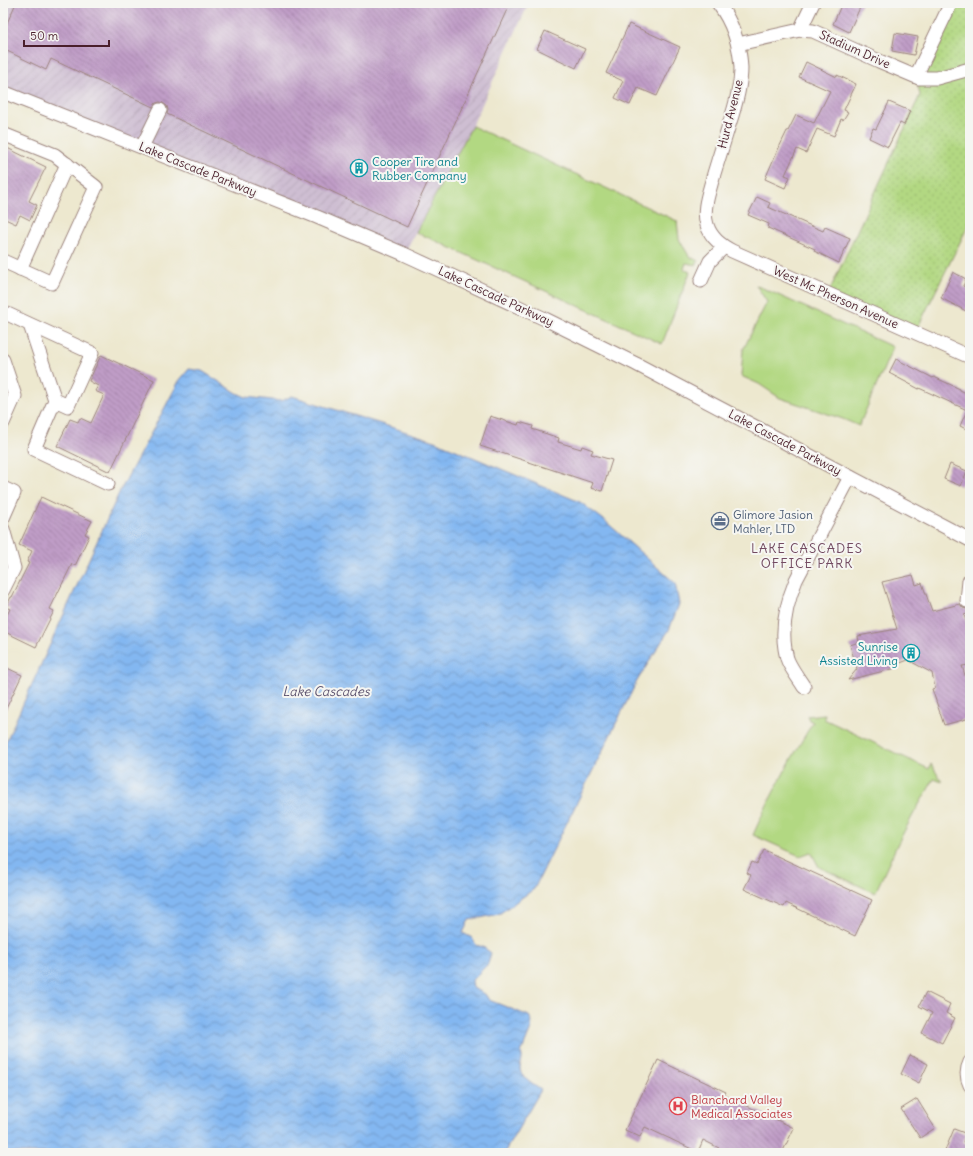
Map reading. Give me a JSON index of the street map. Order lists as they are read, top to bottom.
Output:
{
  "streets": {
    "street": [
      "Stadium Drive",
      "Hurd Avenue",
      "Lake Cascade Parkway",
      "West Mc Pherson Avenue"
    ]
  },
  "crossings": [
    ["Stadium Drive", "Hurd Avenue"],
    ["Hurd Avenue", "West Mc Pherson Avenue"]
  ],
  "districts": ["LAKE CASCADES OFFICE PARK"],
  "water": ["Lake Cascades"],
  "places": {
    "building": ["Cooper Tire and Rubber Company", "Sunrise Assisted Living"],
    "office": ["Glimore Jasion Mahler, LTD"],
    "hospital": ["Blanchard Valley Medical Associates"]
  },
  "scale_bar": "50 m"
}
